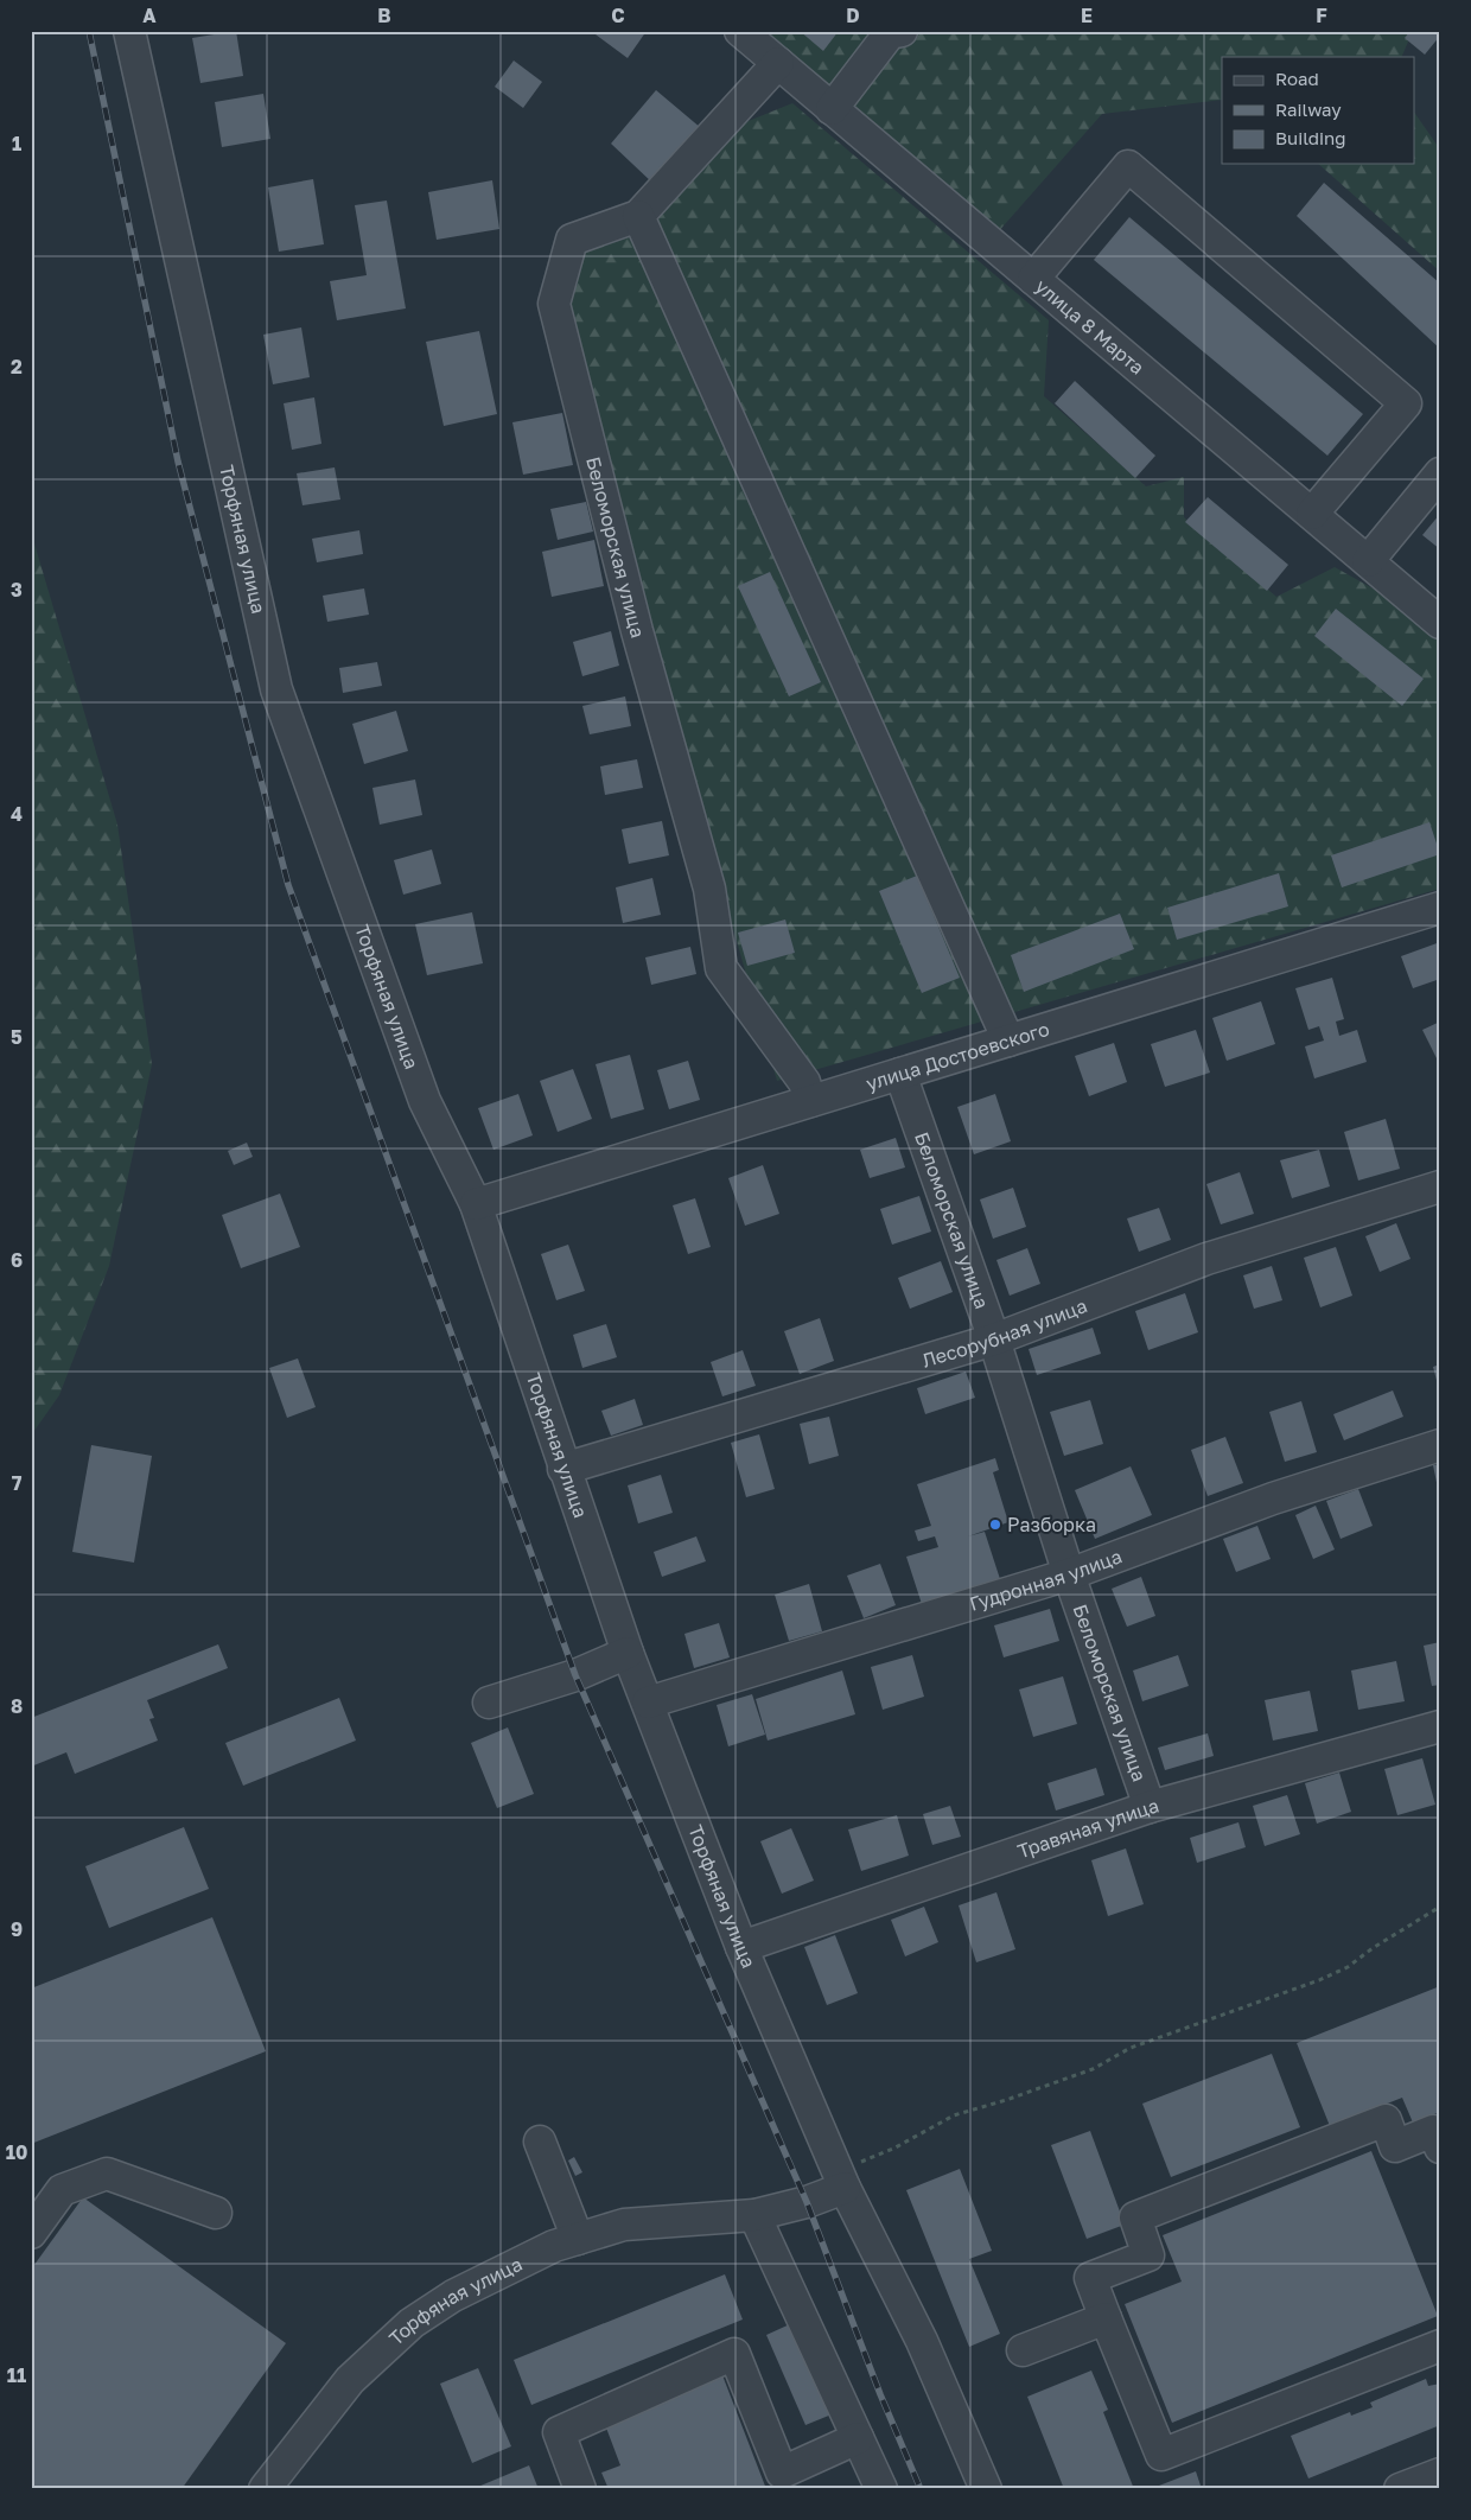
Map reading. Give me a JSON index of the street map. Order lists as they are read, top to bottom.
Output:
{
  "streets": {
    "street": [
      "улица 8 Марта",
      "Торфяная улица",
      "Беломорская улица",
      "улица Достоевского",
      "Лесорубная улица",
      "Гудронная улица",
      "Травяная улица"
    ]
  },
  "crossings": [
    ["улица 8 Марта", "Беломорская улица"],
    ["Торфяная улица", "улица Достоевского"],
    ["Торфяная улица", "Лесорубная улица"],
    ["Торфяная улица", "Гудронная улица"],
    ["Торфяная улица", "Травяная улица"],
    ["Беломорская улица", "улица Достоевского"],
    ["Беломорская улица", "Лесорубная улица"],
    ["Беломорская улица", "Гудронная улица"],
    ["Беломорская улица", "Травяная улица"]
  ],
  "places": ["Разборка"],
  "legend": ["Road", "Railway", "Building"],
  "grid": {
    "columns": [
      "A",
      "B",
      "C",
      "D",
      "E",
      "F"
    ],
    "rows": [
      "1",
      "2",
      "3",
      "4",
      "5",
      "6",
      "7",
      "8",
      "9",
      "10",
      "11"
    ]
  }
}
